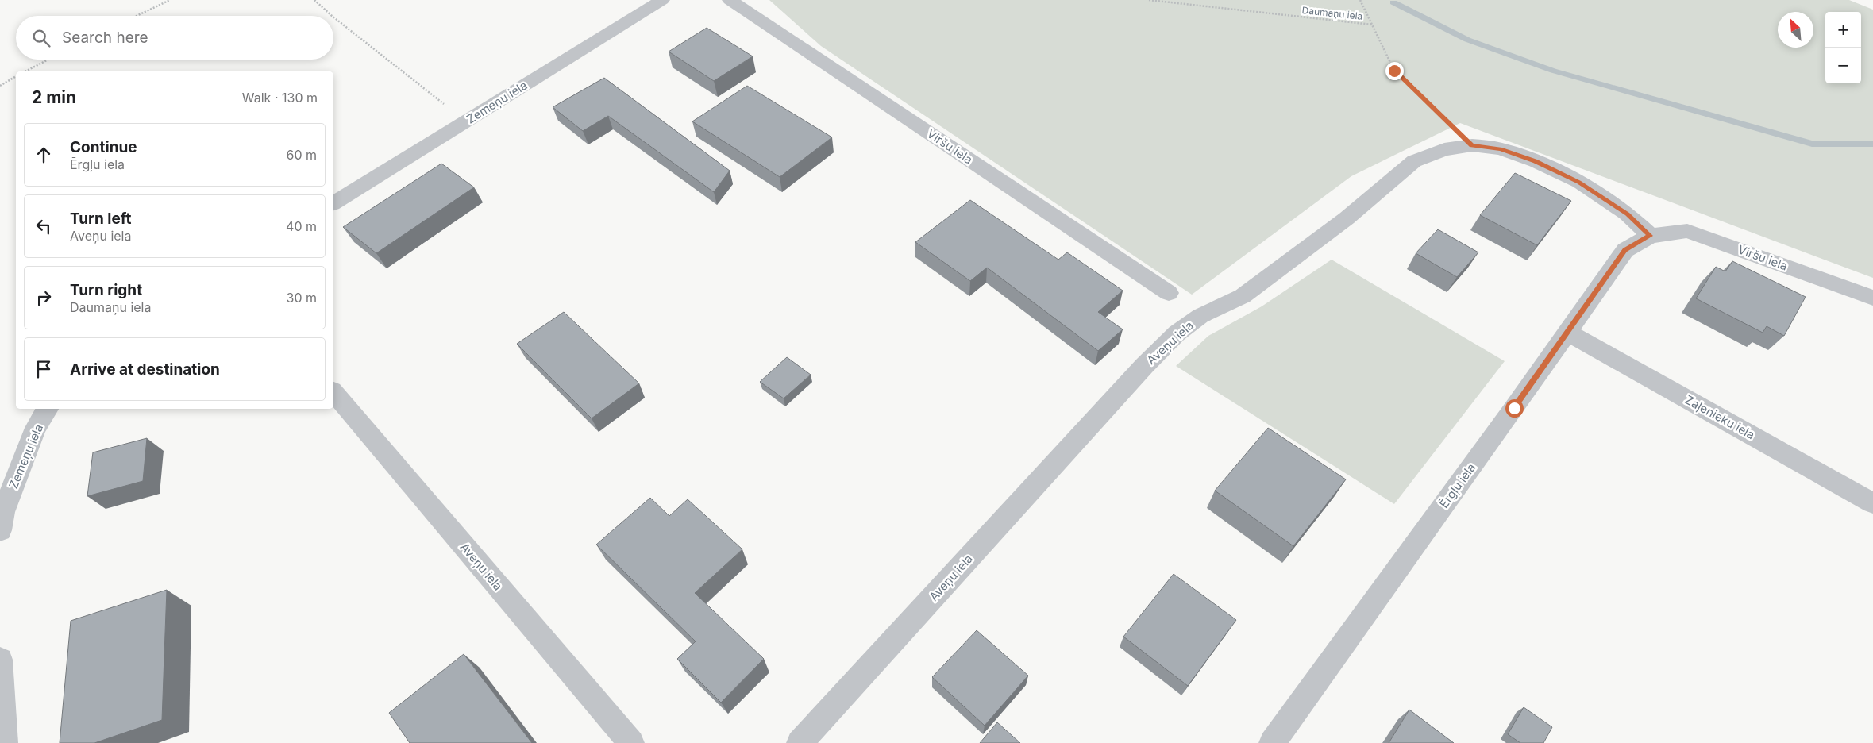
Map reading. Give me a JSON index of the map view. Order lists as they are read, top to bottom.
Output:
{
  "streets": {
    "street": [
      "Zemeņu iela",
      "Viršu iela",
      "Aveņu iela",
      "Zaļenieku iela",
      "Ērgļu iela"
    ],
    "path": ["Daumaņu iela"]
  },
  "crossings": [
    ["Daumaņu iela", "Aveņu iela"],
    ["Viršu iela", "Aveņu iela"],
    ["Viršu iela", "Ērgļu iela"],
    ["Aveņu iela", "Ērgļu iela"],
    ["Zaļenieku iela", "Ērgļu iela"]
  ],
  "north": "top left",
  "page": {
    "map_buttons": ["+", "−"],
    "search": "Search here",
    "heading": ["2 min", "Walk · 130 m"],
    "list": [
      ["Continue", "Ērgļu iela", "60 m"],
      ["Turn left", "Aveņu iela", "40 m"],
      ["Turn right", "Daumaņu iela", "30 m"],
      "Arrive at destination"
    ]
  }
}
